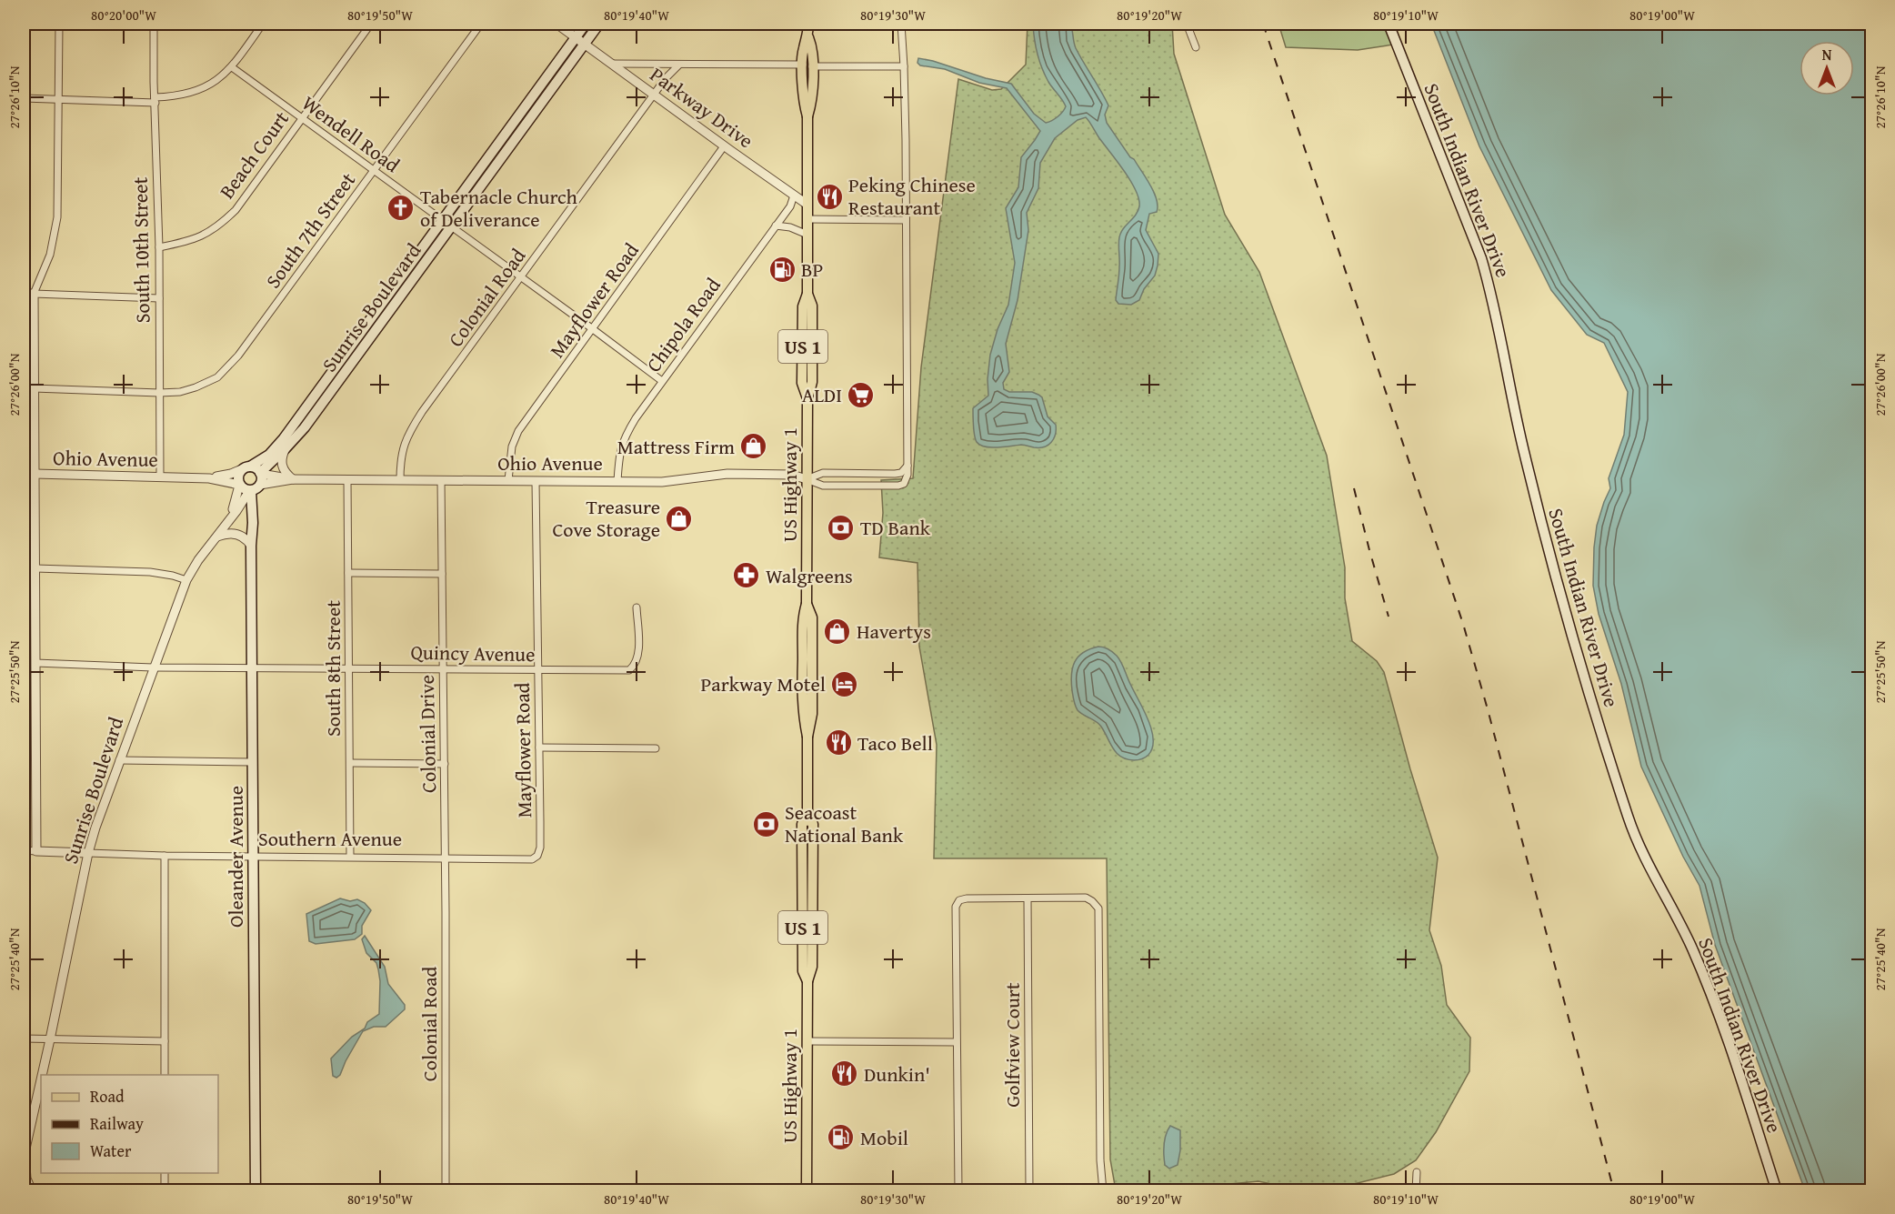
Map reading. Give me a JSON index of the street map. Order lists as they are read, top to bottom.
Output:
{
  "streets": {
    "main road": [
      "South Indian River Drive",
      "Sunrise Boulevard",
      "US 1",
      "US Highway 1",
      "Oleander Avenue"
    ],
    "street": [
      "Parkway Drive",
      "Wendell Road",
      "Beach Court",
      "South 7th Street",
      "South 10th Street",
      "Colonial Road",
      "Mayflower Road",
      "Chipola Road",
      "Ohio Avenue",
      "Quincy Avenue",
      "South 8th Street",
      "Colonial Drive",
      "Southern Avenue",
      "Golfview Court"
    ]
  },
  "crossings": [
    ["Parkway Drive", "Colonial Road"],
    ["Parkway Drive", "Mayflower Road"],
    ["Parkway Drive", "Sunrise Boulevard"],
    ["Parkway Drive", "Chipola Road"],
    ["Parkway Drive", "US Highway 1"],
    ["Wendell Road", "Beach Court"],
    ["Wendell Road", "South 7th Street"],
    ["Wendell Road", "Colonial Road"],
    ["Wendell Road", "Mayflower Road"],
    ["Wendell Road", "Sunrise Boulevard"],
    ["Wendell Road", "Chipola Road"],
    ["Beach Court", "South 10th Street"],
    ["South 7th Street", "South 10th Street"],
    ["South 10th Street", "Ohio Avenue"],
    ["Colonial Road", "Ohio Avenue"],
    ["Colonial Road", "Colonial Drive"],
    ["Colonial Road", "Southern Avenue"],
    ["Mayflower Road", "Ohio Avenue"],
    ["Mayflower Road", "Quincy Avenue"],
    ["Mayflower Road", "Southern Avenue"],
    ["Sunrise Boulevard", "Ohio Avenue"],
    ["Sunrise Boulevard", "Quincy Avenue"],
    ["Sunrise Boulevard", "Southern Avenue"],
    ["Sunrise Boulevard", "Oleander Avenue"],
    ["Chipola Road", "Ohio Avenue"],
    ["Ohio Avenue", "US Highway 1"],
    ["Ohio Avenue", "South 8th Street"],
    ["Ohio Avenue", "Colonial Drive"],
    ["Ohio Avenue", "Oleander Avenue"],
    ["Quincy Avenue", "South 8th Street"],
    ["Quincy Avenue", "Colonial Drive"],
    ["Quincy Avenue", "Oleander Avenue"],
    ["South 8th Street", "Southern Avenue"],
    ["Colonial Drive", "Southern Avenue"],
    ["Southern Avenue", "Oleander Avenue"]
  ],
  "places": {
    "restaurant": ["Peking Chinese Restaurant", "Taco Bell", "Dunkin'"],
    "church": ["Tabernacle Church of Deliverance"],
    "fuel station": ["BP", "Mobil"],
    "supermarket": ["ALDI"],
    "shop": ["Mattress Firm", "Treasure Cove Storage", "Havertys"],
    "bank": ["TD Bank", "Seacoast National Bank"],
    "pharmacy": ["Walgreens"],
    "hotel": ["Parkway Motel"]
  },
  "legend": ["Road", "Railway", "Water"],
  "north": "top",
  "coordinates": [
    "80°20'00\"W",
    "80°19'50\"W",
    "80°19'40\"W",
    "80°19'30\"W",
    "80°19'20\"W",
    "80°19'10\"W",
    "80°19'00\"W",
    "27°26'10\"N",
    "27°26'00\"N",
    "27°25'50\"N",
    "27°25'40\"N"
  ]
}
